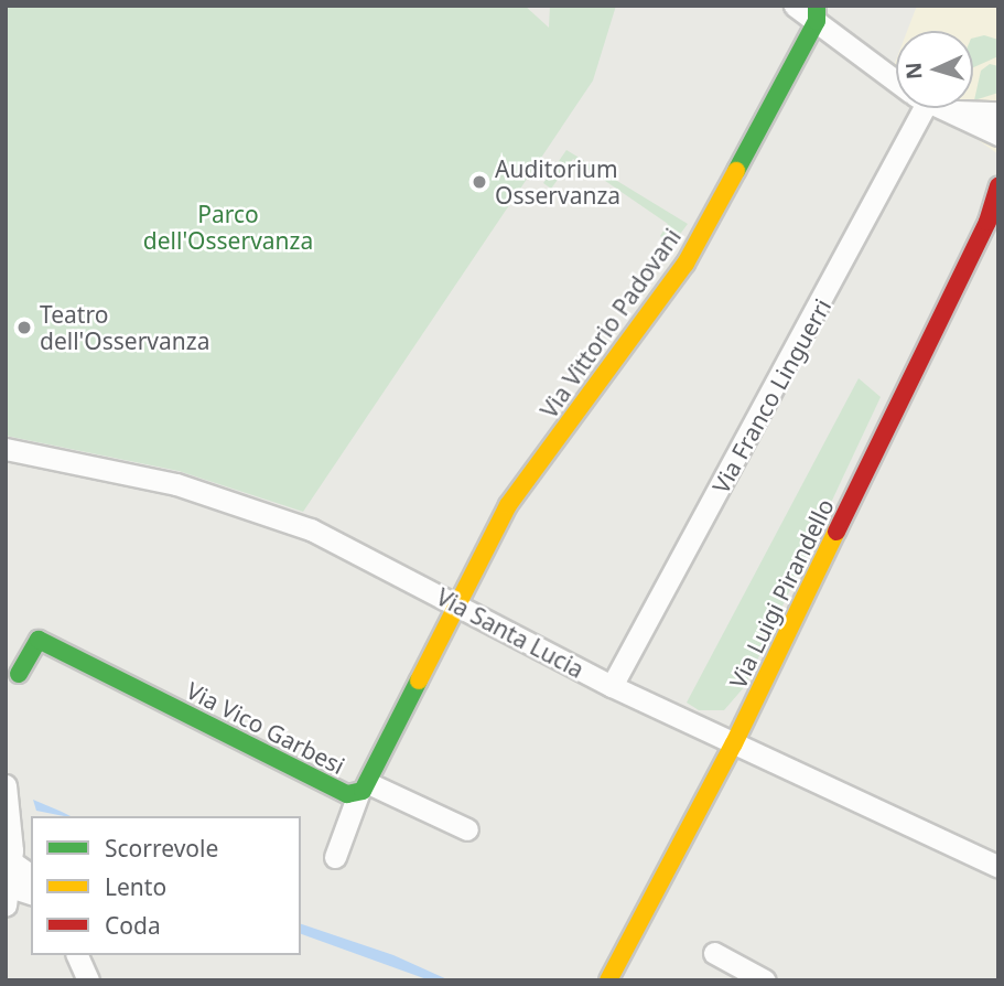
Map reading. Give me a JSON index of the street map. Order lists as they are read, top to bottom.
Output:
{
  "streets": {
    "street": [
      "Via Vittorio Padovani",
      "Via Franco Linguerri",
      "Via Luigi Pirandello",
      "Via Santa Lucia",
      "Via Vico Garbesi"
    ]
  },
  "crossings": [
    ["Via Vittorio Padovani", "Via Santa Lucia"],
    ["Via Vittorio Padovani", "Via Vico Garbesi"],
    ["Via Franco Linguerri", "Via Santa Lucia"],
    ["Via Luigi Pirandello", "Via Santa Lucia"],
    ["Via Santa Lucia", "Via Vico Garbesi"]
  ],
  "parks": ["Parco dell'Osservanza"],
  "places": ["Auditorium Osservanza", "Teatro dell'Osservanza"],
  "legend": ["Scorrevole", "Lento", "Coda"],
  "north": "left"
}
